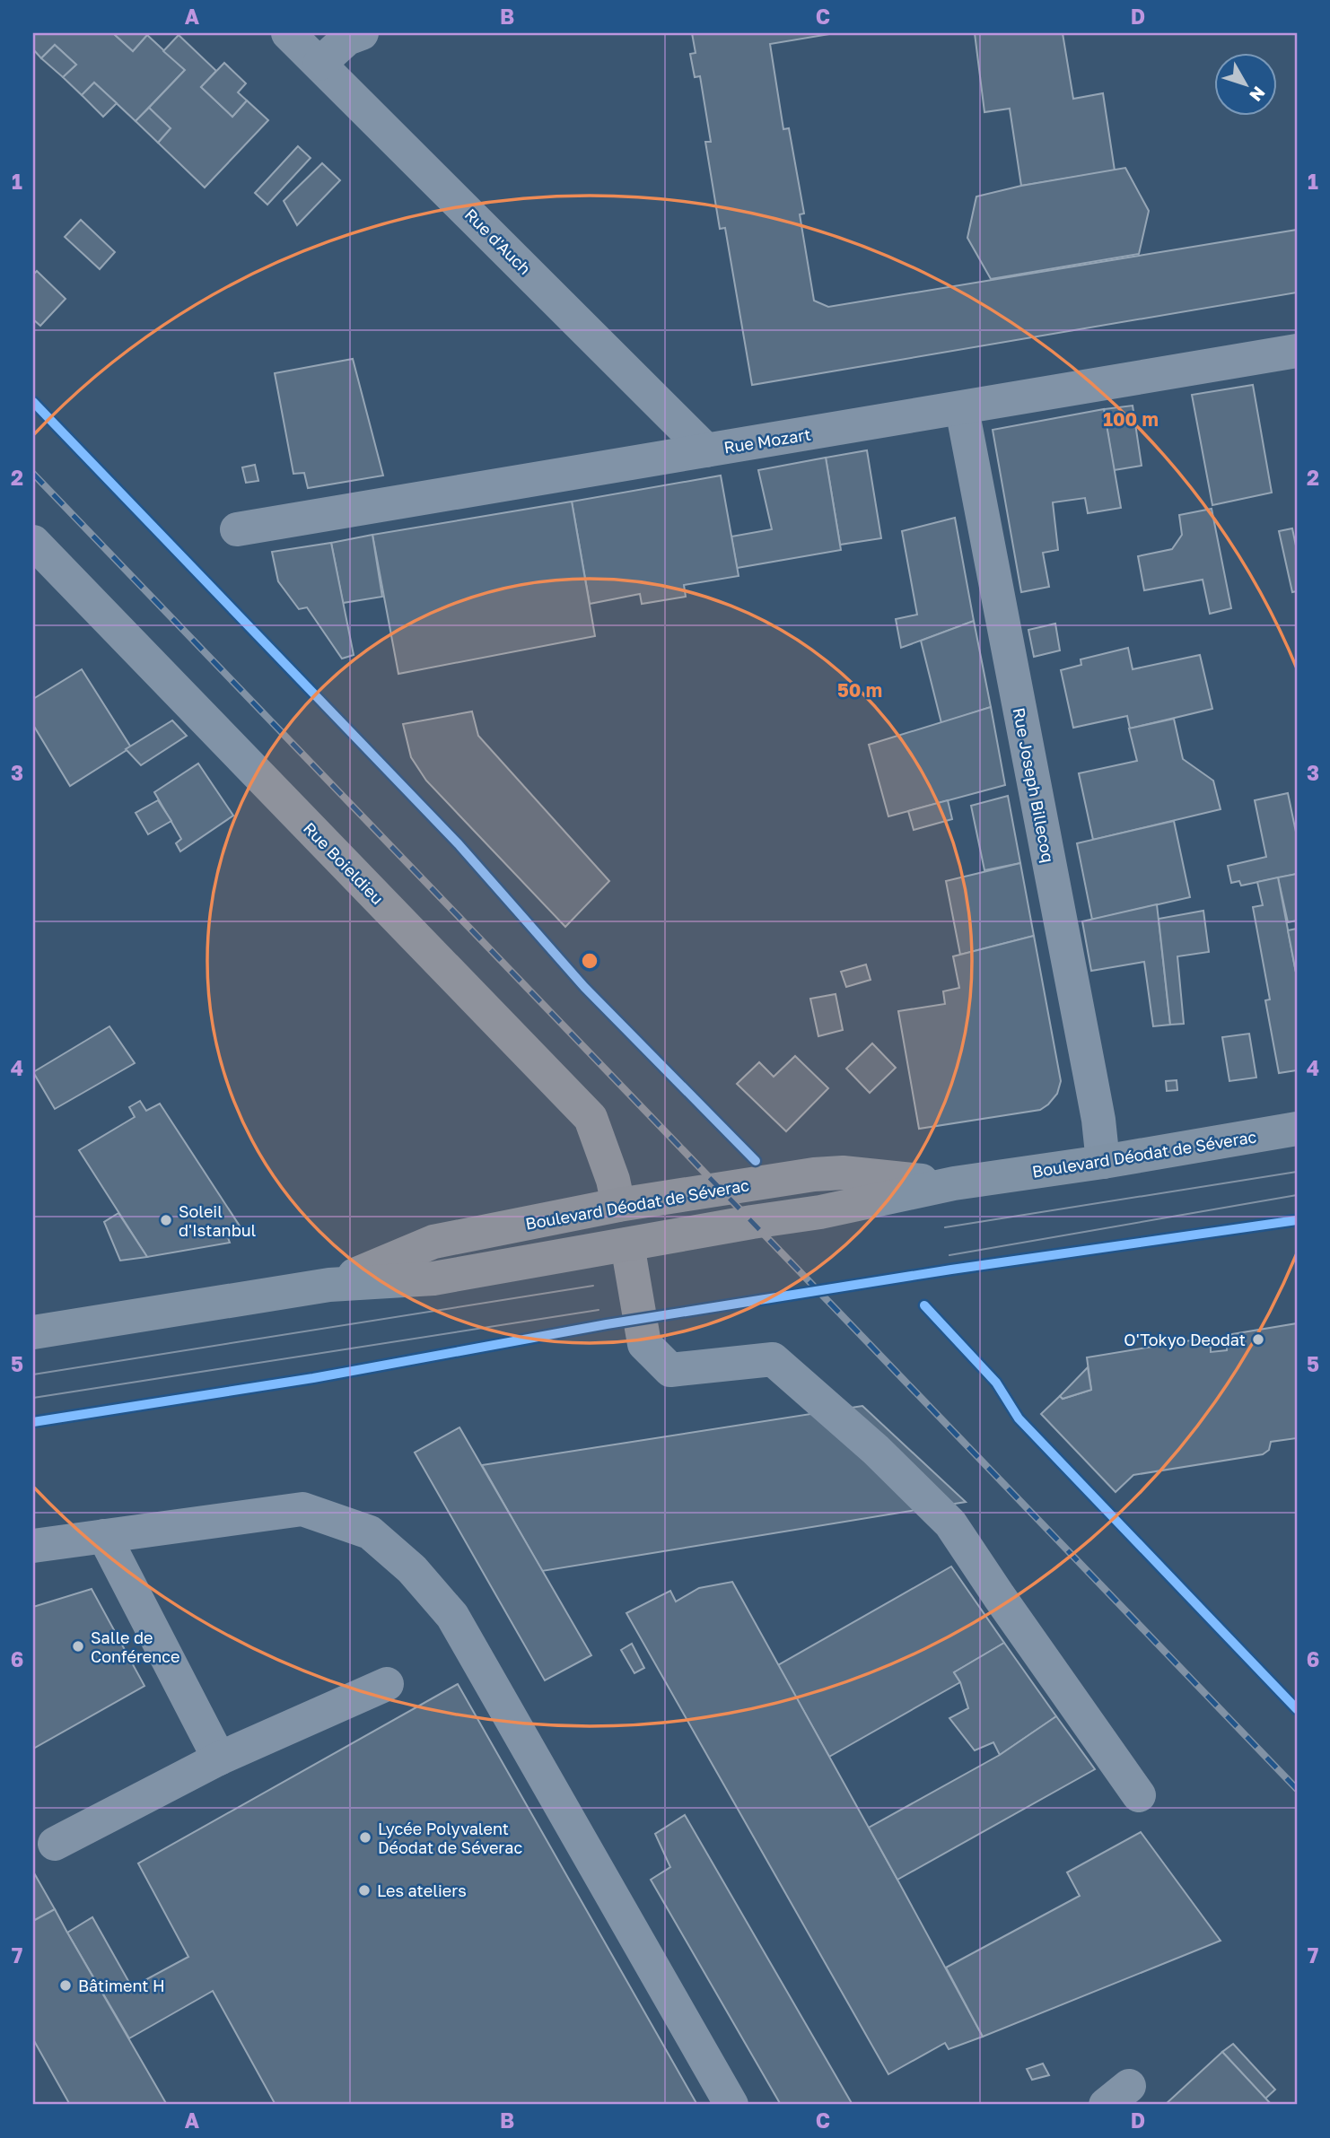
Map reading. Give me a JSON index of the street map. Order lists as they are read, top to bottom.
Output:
{
  "streets": {
    "main road": ["Boulevard Déodat de Séverac"],
    "street": [
      "Rue d'Auch",
      "Rue Mozart",
      "Rue Joseph Billecoq",
      "Rue Boieldieu"
    ]
  },
  "crossings": [
    ["Rue d'Auch", "Rue Mozart"],
    ["Rue Mozart", "Rue Joseph Billecoq"],
    ["Rue Joseph Billecoq", "Boulevard Déodat de Séverac"],
    ["Rue Boieldieu", "Boulevard Déodat de Séverac"]
  ],
  "places": [
    "Soleil d'Istanbul",
    "O'Tokyo Deodat",
    "Salle de Conférence",
    "Lycée Polyvalent Déodat de Séverac",
    "Les ateliers",
    "Bâtiment H"
  ],
  "north": "bottom right",
  "grid": {
    "columns": [
      "A",
      "B",
      "C",
      "D"
    ],
    "rows": [
      "1",
      "2",
      "3",
      "4",
      "5",
      "6",
      "7"
    ]
  },
  "rings": ["100 m", "50 m"]
}
